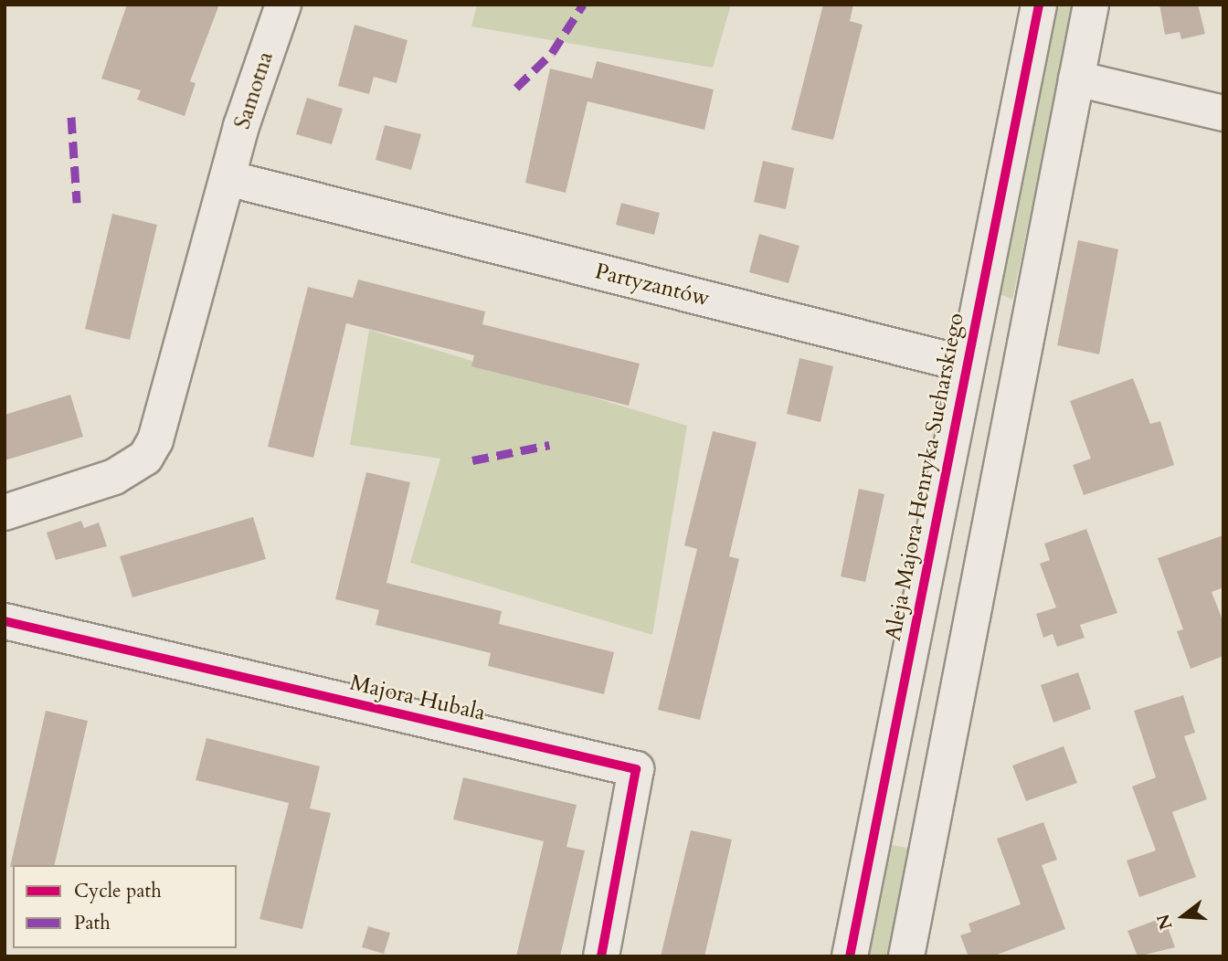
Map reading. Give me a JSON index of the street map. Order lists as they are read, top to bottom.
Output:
{
  "streets": {
    "street": [
      "Samotna",
      "Partyzantów",
      "Aleja Majora Henryka Sucharskiego",
      "Majora Hubala"
    ]
  },
  "crossings": [
    ["Samotna", "Partyzantów"],
    ["Partyzantów", "Aleja Majora Henryka Sucharskiego"]
  ],
  "legend": ["Cycle path", "Path"],
  "north": "left"
}
